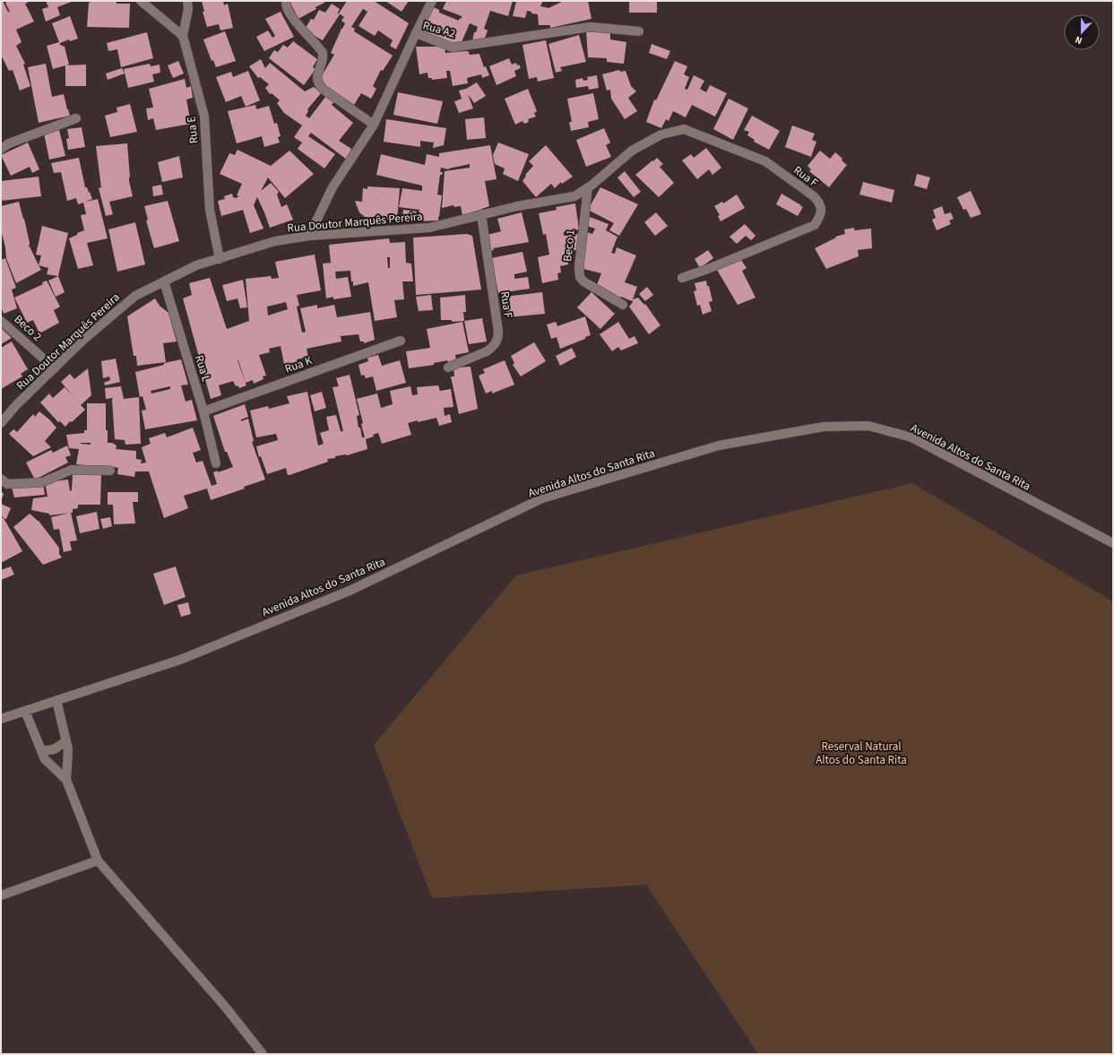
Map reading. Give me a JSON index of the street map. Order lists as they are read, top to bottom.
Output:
{
  "streets": {
    "street": [
      "Rua A2",
      "Rua E",
      "Rua F",
      "Rua Doutor Marquês Pereira",
      "Beco 1",
      "Beco 2",
      "Rua K",
      "Rua L",
      "Avenida Altos do Santa Rita"
    ]
  },
  "crossings": [
    ["Rua A2", "Rua Doutor Marquês Pereira"],
    ["Rua E", "Rua Doutor Marquês Pereira"],
    ["Rua F", "Rua Doutor Marquês Pereira"],
    ["Rua Doutor Marquês Pereira", "Beco 1"],
    ["Rua Doutor Marquês Pereira", "Beco 2"],
    ["Rua Doutor Marquês Pereira", "Rua L"],
    ["Rua K", "Rua L"]
  ],
  "parks": ["Reserval Natural Altos do Santa Rita"],
  "north": "bottom"
}
